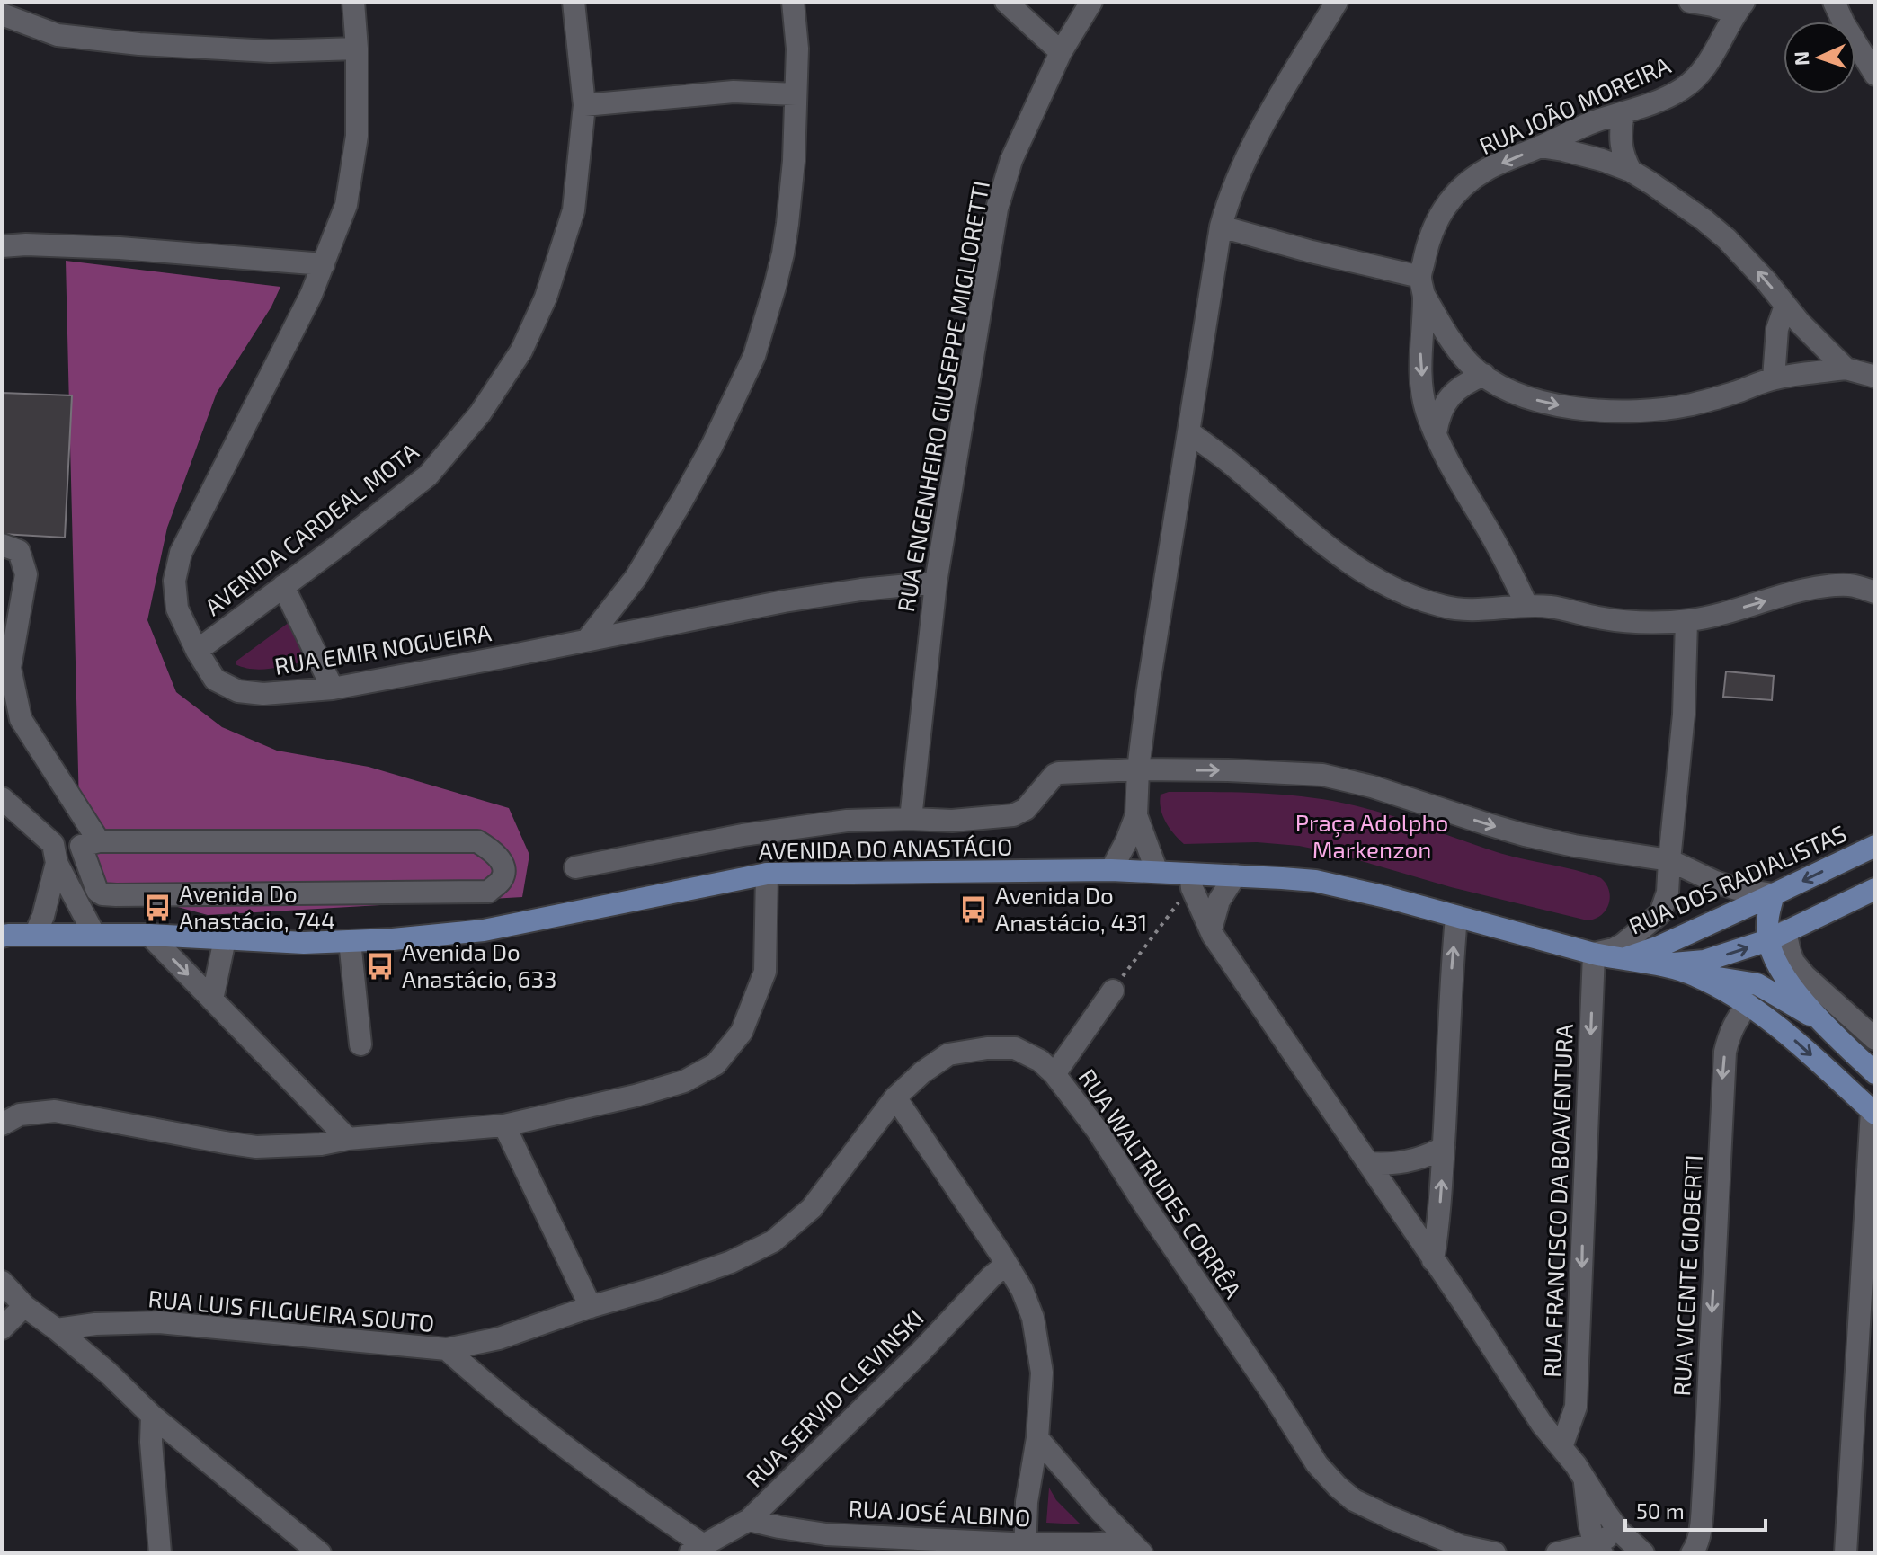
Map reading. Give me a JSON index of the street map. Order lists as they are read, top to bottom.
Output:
{
  "streets": {
    "main road": ["AVENIDA DO ANASTÁCIO", "RUA DOS RADIALISTAS"],
    "street": [
      "RUA JOÃO MOREIRA",
      "RUA ENGENHEIRO GIUSEPPE MIGLIORETTI",
      "AVENIDA CARDEAL MOTA",
      "RUA EMIR NOGUEIRA",
      "RUA WALTRUDES CORRÊA",
      "RUA FRANCISCO DA BOAVENTURA",
      "RUA VICENTE GIOBERTI",
      "RUA LUIS FILGUEIRA SOUTO",
      "RUA SERVIO CLEVINSKI",
      "RUA JOSÉ ALBINO"
    ]
  },
  "crossings": [
    ["RUA ENGENHEIRO GIUSEPPE MIGLIORETTI", "RUA EMIR NOGUEIRA"],
    ["RUA ENGENHEIRO GIUSEPPE MIGLIORETTI", "AVENIDA DO ANASTÁCIO"],
    ["AVENIDA CARDEAL MOTA", "RUA EMIR NOGUEIRA"],
    ["AVENIDA DO ANASTÁCIO", "RUA DOS RADIALISTAS"],
    ["AVENIDA DO ANASTÁCIO", "RUA FRANCISCO DA BOAVENTURA"],
    ["AVENIDA DO ANASTÁCIO", "RUA VICENTE GIOBERTI"],
    ["RUA WALTRUDES CORRÊA", "RUA LUIS FILGUEIRA SOUTO"],
    ["RUA LUIS FILGUEIRA SOUTO", "RUA SERVIO CLEVINSKI"],
    ["RUA SERVIO CLEVINSKI", "RUA JOSÉ ALBINO"]
  ],
  "one_way": ["RUA JOÃO MOREIRA"],
  "parks": ["Praça Adolpho Markenzon"],
  "places": {
    "bus stop": ["Avenida Do Anastácio, 744", "Avenida Do Anastácio, 431", "Avenida Do Anastácio, 633"]
  },
  "scale_bar": "50 m",
  "north": "left"
}
